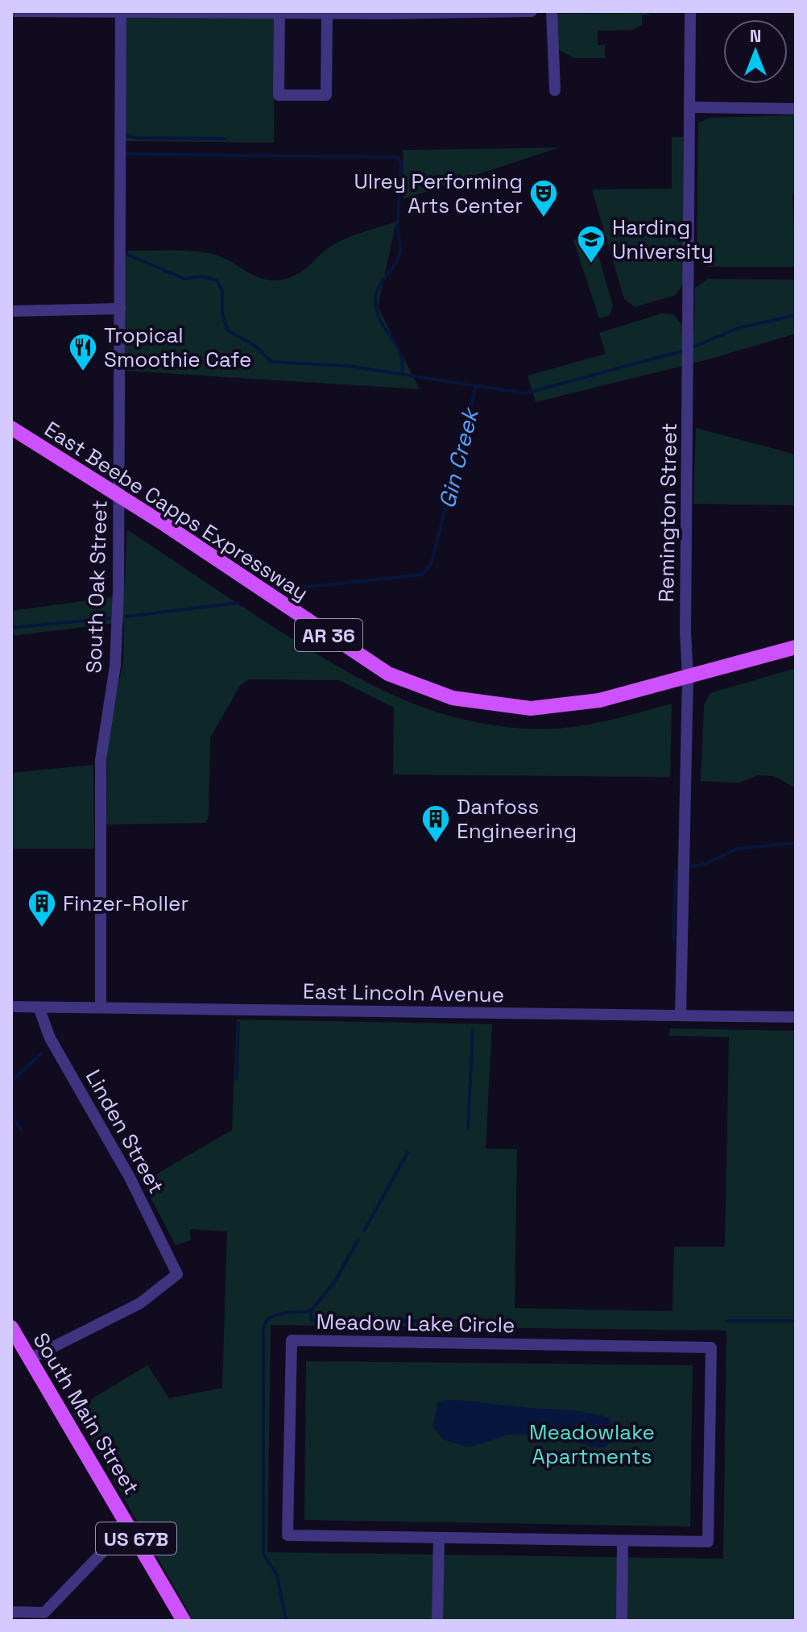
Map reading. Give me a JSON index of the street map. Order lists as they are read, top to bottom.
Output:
{
  "streets": {
    "main road": [
      "East Beebe Capps Expressway",
      "AR 36",
      "South Main Street",
      "US 67B"
    ],
    "street": [
      "Remington Street",
      "South Oak Street",
      "East Lincoln Avenue",
      "Linden Street",
      "Meadow Lake Circle"
    ]
  },
  "crossings": [
    ["East Beebe Capps Expressway", "Remington Street"],
    ["East Beebe Capps Expressway", "South Oak Street"],
    ["Remington Street", "East Lincoln Avenue"],
    ["South Oak Street", "East Lincoln Avenue"],
    ["East Lincoln Avenue", "Linden Street"],
    ["Linden Street", "South Main Street"]
  ],
  "water": ["Gin Creek"],
  "parks": ["Meadowlake Apartments"],
  "places": {
    "theatre": ["Ulrey Performing Arts Center"],
    "school or university": ["Harding University"],
    "restaurant": ["Tropical Smoothie Cafe"],
    "building": ["Danfoss Engineering", "Finzer-Roller"]
  },
  "north": "top"
}
